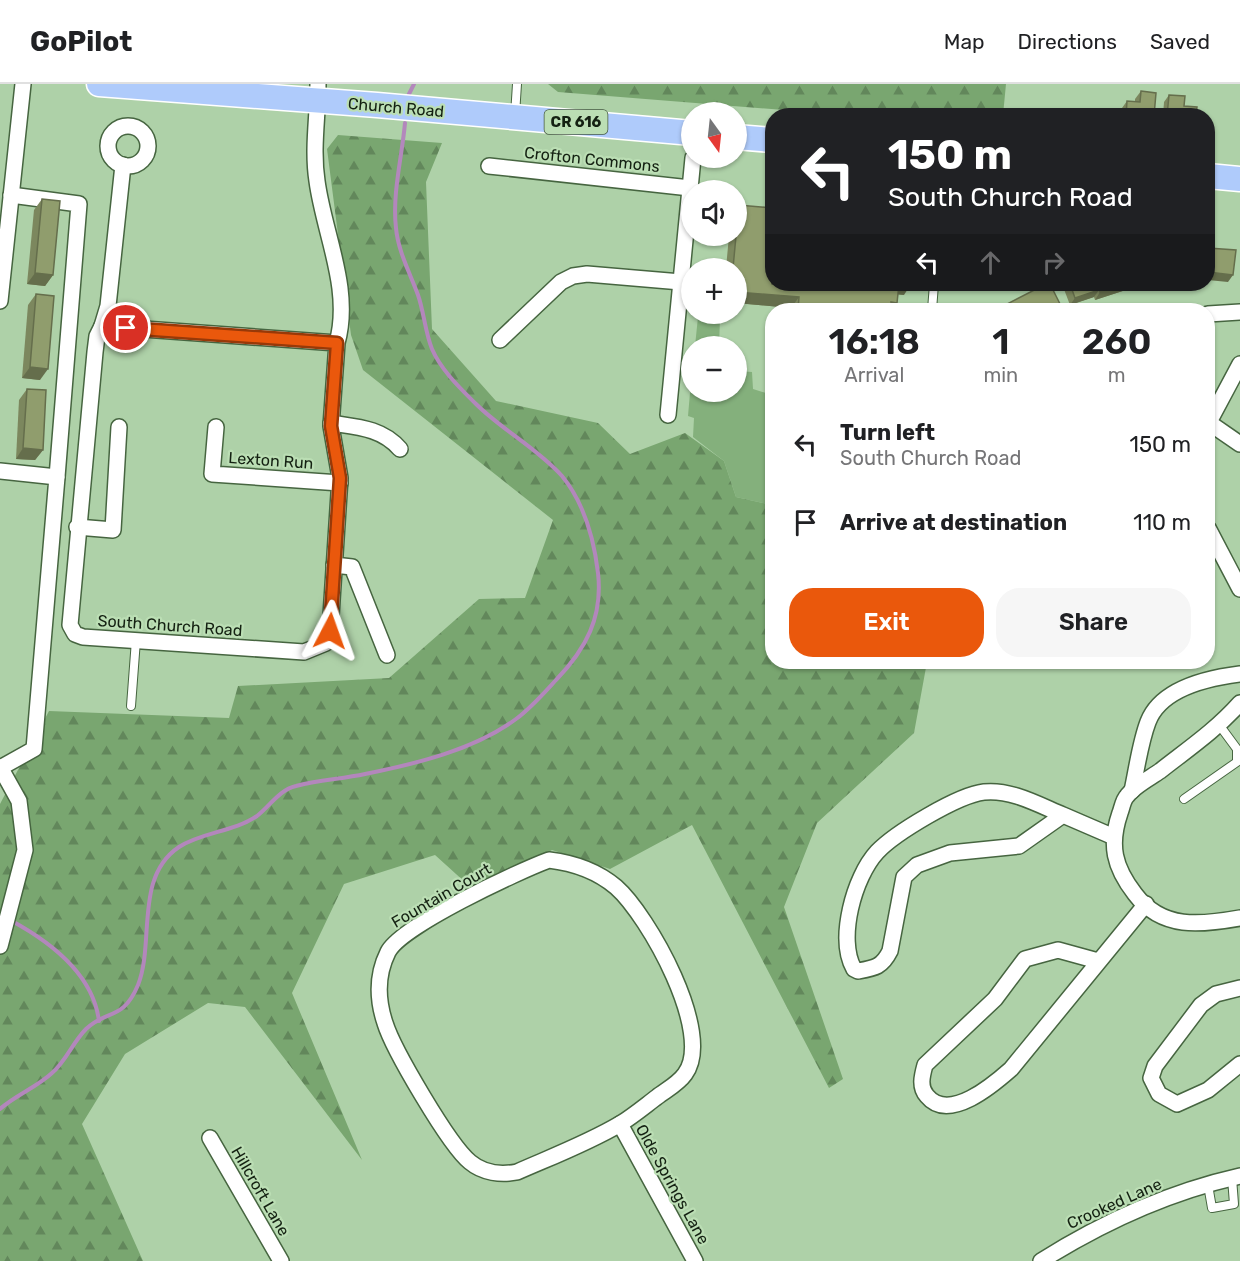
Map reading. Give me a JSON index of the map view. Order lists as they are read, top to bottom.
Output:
{
  "streets": {
    "main road": ["Church Road", "CR 616"],
    "street": [
      "Crofton Commons",
      "Lexton Run",
      "South Church Road",
      "Fountain Court",
      "Olde Springs Lane",
      "Hillcroft Lane",
      "Crooked Lane"
    ]
  },
  "crossings": [
    ["Church Road", "South Church Road"],
    ["Lexton Run", "South Church Road"],
    ["Fountain Court", "Olde Springs Lane"]
  ],
  "north": "bottom",
  "page": {
    "header": "GoPilot",
    "nav": ["Map", "Directions", "Saved"],
    "map_buttons": ["+", "−"],
    "turn": ["150 m", "South Church Road"],
    "eta": [
      "16:18",
      "Arrival",
      "1",
      "min",
      "260",
      "m"
    ],
    "list": [
      {
        "name": "Turn left",
        "note": "South Church Road",
        "value": "150 m"
      },
      {
        "name": "Arrive at destination",
        "value": "110 m"
      }
    ],
    "buttons": ["Exit", "Share"]
  }
}
